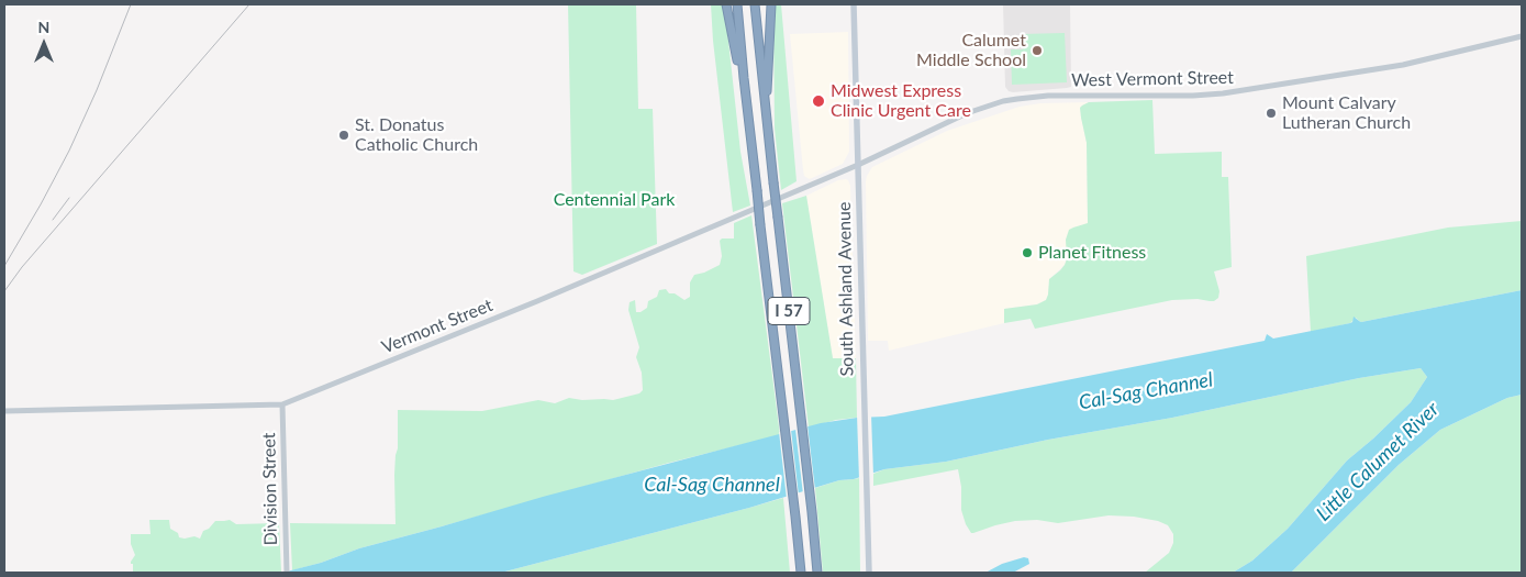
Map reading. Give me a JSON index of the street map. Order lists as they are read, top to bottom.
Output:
{
  "streets": {
    "highway": ["I 57"],
    "main road": ["South Ashland Avenue"],
    "street": ["West Vermont Street", "Vermont Street", "Division Street"]
  },
  "crossings": [
    ["West Vermont Street", "South Ashland Avenue"],
    ["West Vermont Street", "Vermont Street"],
    ["South Ashland Avenue", "Vermont Street"],
    ["Vermont Street", "Division Street"]
  ],
  "water": ["Cal-Sag Channel", "Little Calumet River"],
  "parks": ["Centennial Park"],
  "places": [
    "Calumet Middle School",
    "Midwest Express Clinic Urgent Care",
    "Mount Calvary Lutheran Church",
    "St. Donatus Catholic Church",
    "Planet Fitness"
  ],
  "north": "top"
}
